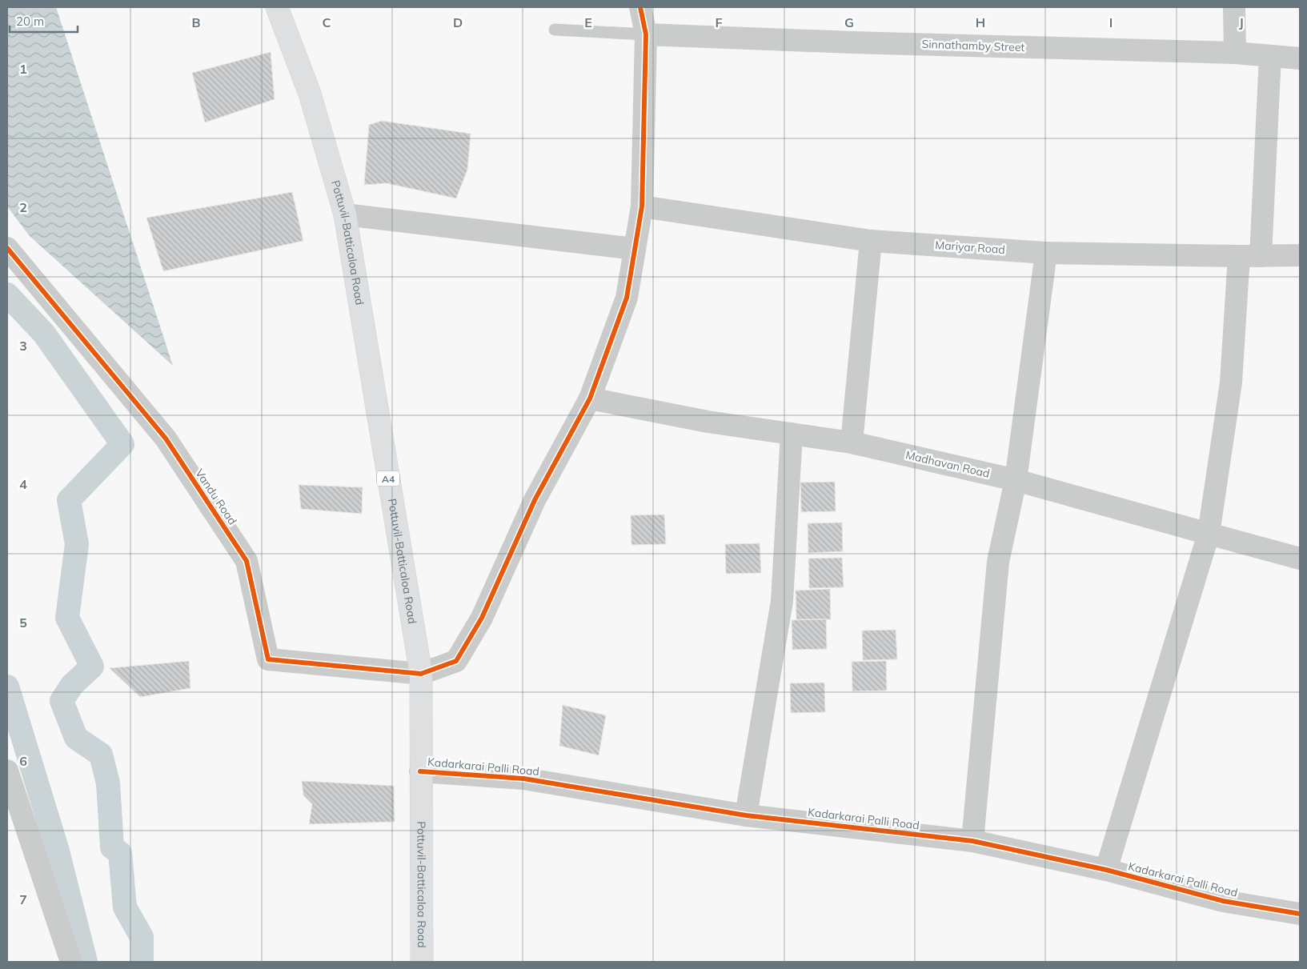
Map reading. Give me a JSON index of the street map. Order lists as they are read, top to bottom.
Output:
{
  "streets": {
    "highway": ["Pottuvil-Batticaloa Road", "A4"],
    "street": [
      "Sinnathamby Street",
      "Mariyar Road",
      "Madhavan Road",
      "Vandu Road",
      "Kadarkarai Palli Road"
    ]
  },
  "crossings": [
    ["Pottuvil-Batticaloa Road", "Vandu Road"],
    ["Pottuvil-Batticaloa Road", "Kadarkarai Palli Road"]
  ],
  "scale_bar": "20 m",
  "grid": {
    "columns": [
      "B",
      "C",
      "D",
      "E",
      "F",
      "G",
      "H",
      "I",
      "J"
    ],
    "rows": [
      "1",
      "2",
      "3",
      "4",
      "5",
      "6",
      "7"
    ]
  }
}
